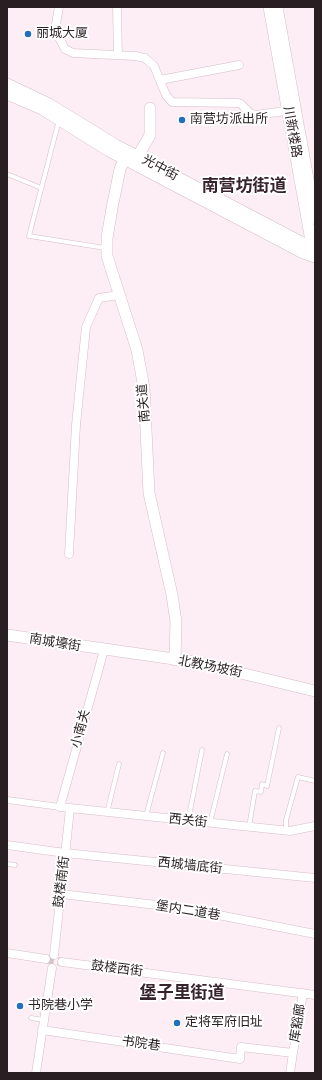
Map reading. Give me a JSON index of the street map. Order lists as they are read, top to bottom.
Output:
{
  "streets": {
    "street": [
      "川新楼路",
      "光中街",
      "南关道",
      "南城壕街",
      "北教场坡街",
      "小南关",
      "西关街",
      "西城墙底街",
      "鼓楼南街",
      "堡内二道巷",
      "鼓楼西街",
      "库豁廊",
      "书院巷"
    ]
  },
  "crossings": [
    ["川新楼路", "光中街"],
    ["光中街", "南关道"],
    ["南关道", "北教场坡街"],
    ["南城壕街", "北教场坡街"],
    ["南城壕街", "小南关"],
    ["北教场坡街", "小南关"],
    ["小南关", "西关街"],
    ["西关街", "鼓楼南街"],
    ["西城墙底街", "鼓楼南街"],
    ["鼓楼南街", "堡内二道巷"],
    ["鼓楼西街", "库豁廊"],
    ["库豁廊", "书院巷"]
  ],
  "districts": ["南营坊街道", "堡子里街道"],
  "places": [
    "丽城大厦",
    "南营坊派出所",
    "书院巷小学",
    "定将军府旧址"
  ]
}
